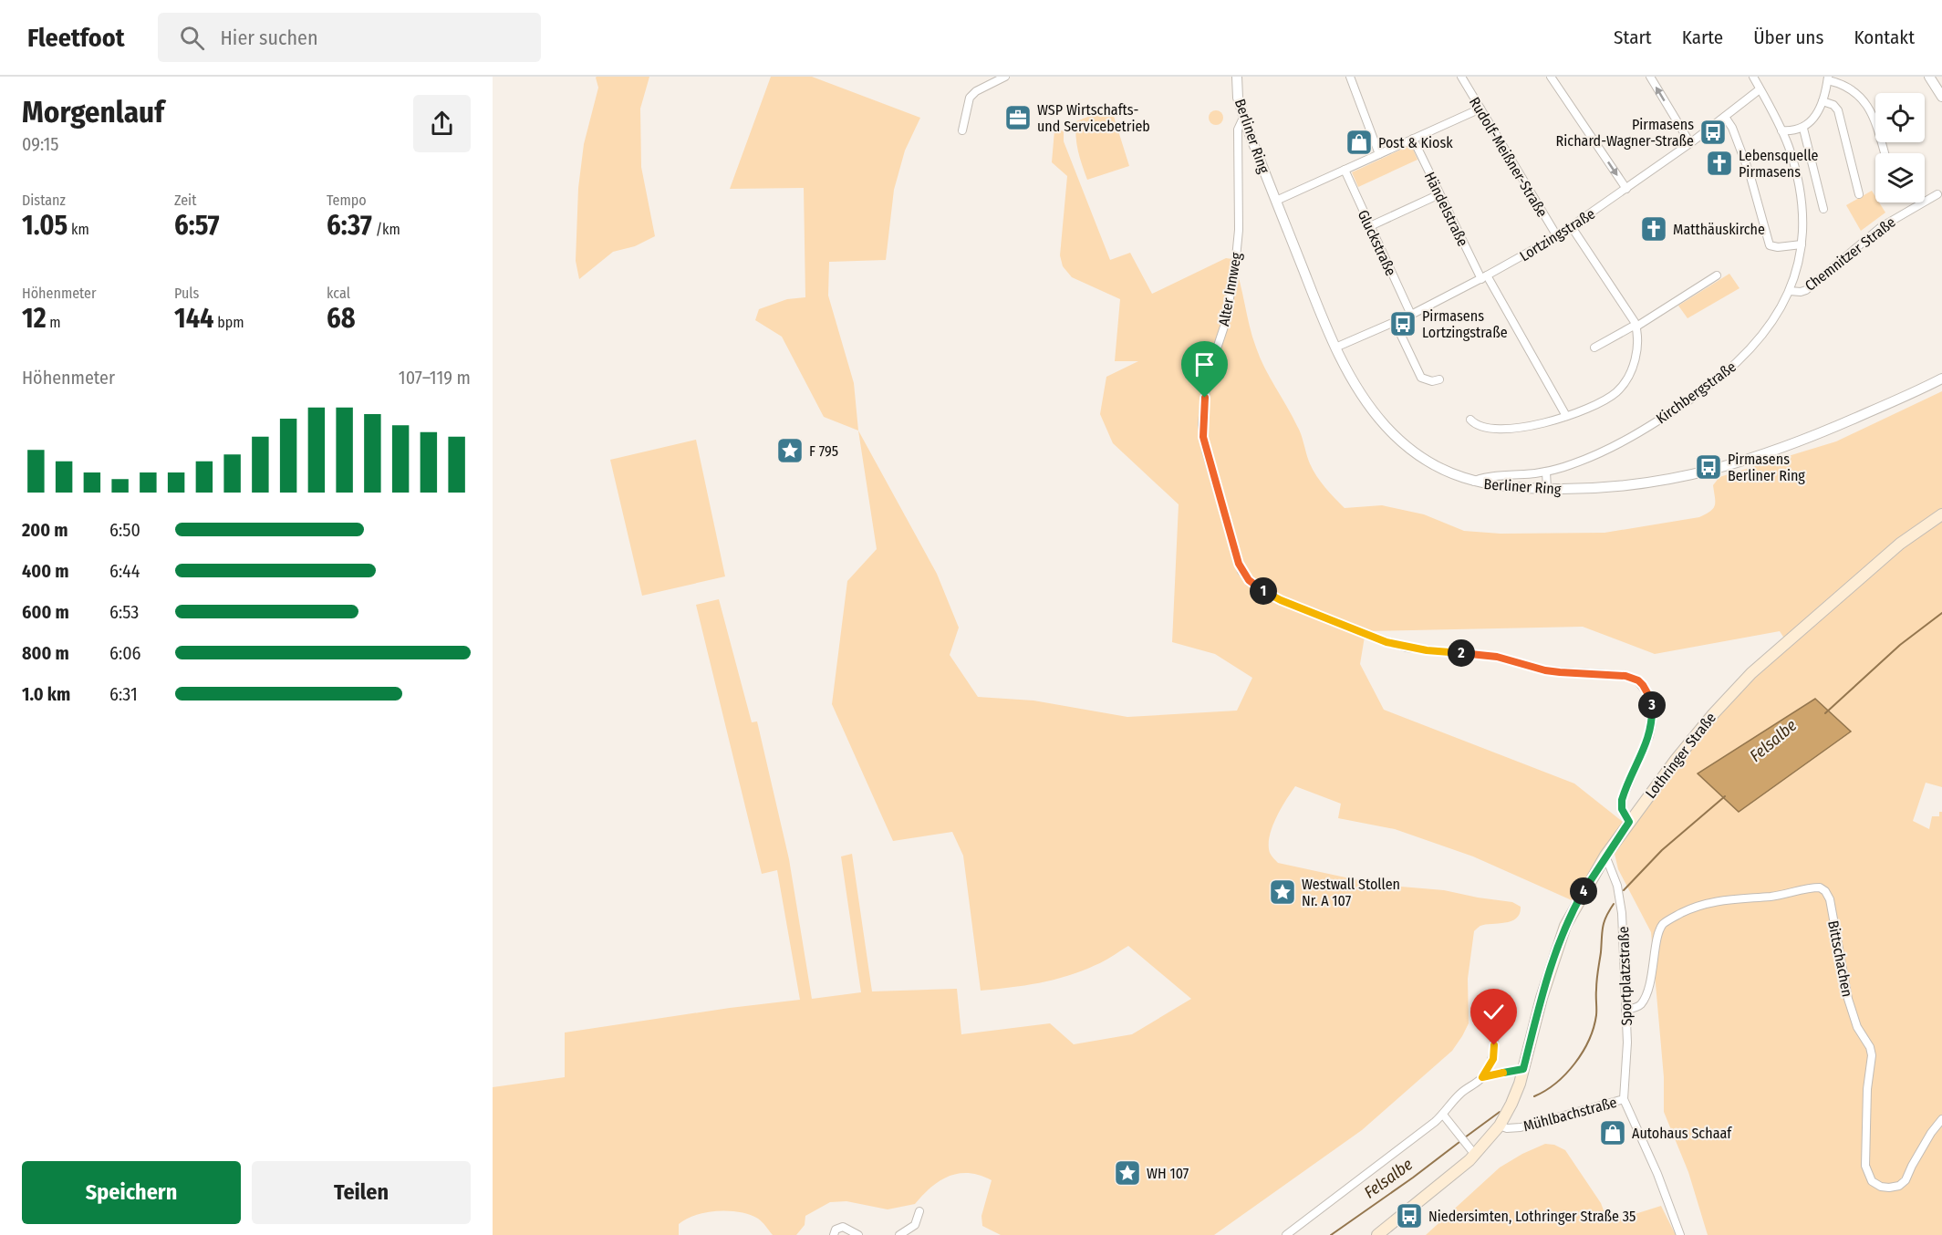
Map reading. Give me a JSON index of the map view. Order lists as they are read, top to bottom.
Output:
{
  "streets": {
    "main road": ["Lothringer Straße"],
    "street": [
      "Berliner Ring",
      "Rudolf-Meißner-Straße",
      "Händelstraße",
      "Lortzingstraße",
      "Gluckstraße",
      "Chemnitzer Straße",
      "Alter Innweg",
      "Kirchbergstraße",
      "Bittschachen",
      "Sportplatzstraße",
      "Mühlbachstraße"
    ]
  },
  "crossings": [
    ["Berliner Ring", "Lortzingstraße"],
    ["Berliner Ring", "Alter Innweg"],
    ["Berliner Ring", "Kirchbergstraße"],
    ["Rudolf-Meißner-Straße", "Lortzingstraße"],
    ["Händelstraße", "Lortzingstraße"],
    ["Lortzingstraße", "Gluckstraße"],
    ["Lortzingstraße", "Kirchbergstraße"],
    ["Chemnitzer Straße", "Kirchbergstraße"],
    ["Alter Innweg", "Lothringer Straße"],
    ["Lothringer Straße", "Sportplatzstraße"],
    ["Lothringer Straße", "Mühlbachstraße"],
    ["Bittschachen", "Sportplatzstraße"],
    ["Sportplatzstraße", "Mühlbachstraße"]
  ],
  "water": ["Felsalbe"],
  "places": {
    "office": ["WSP Wirtschafts- und Servicebetrieb"],
    "bus stop": [
      "Pirmasens Richard-Wagner-Straße",
      "Pirmasens Lortzingstraße",
      "Pirmasens Berliner Ring",
      "Niedersimten, Lothringer Straße 35"
    ],
    "shop": ["Post & Kiosk", "Autohaus Schaaf"],
    "church": ["Lebensquelle Pirmasens", "Matthäuskirche"],
    "place": ["F 795", "Westwall Stollen Nr. A 107", "WH 107"]
  },
  "page": {
    "header": "Fleetfoot",
    "search": "Hier suchen",
    "nav": [
      "Start",
      "Karte",
      "Über uns",
      "Kontakt"
    ],
    "heading": ["Morgenlauf", "09:15"],
    "stats": [
      ["Distanz", "1.05 km"],
      ["Zeit", "6:57"],
      ["Tempo", "6:37 /km"],
      ["Höhenmeter", "12 m"],
      ["Puls", "144 bpm"],
      ["kcal", "68"]
    ],
    "chart": ["Höhenmeter", "107–119 m"],
    "list": [
      {
        "name": "200 m",
        "note": "6:50"
      },
      {
        "name": "400 m",
        "note": "6:44"
      },
      {
        "name": "600 m",
        "note": "6:53"
      },
      {
        "name": "800 m",
        "note": "6:06"
      },
      {
        "name": "1.0 km",
        "note": "6:31"
      }
    ],
    "pins": [
      "1",
      "2",
      "3",
      "4"
    ],
    "buttons": ["Speichern", "Teilen"]
  }
}
